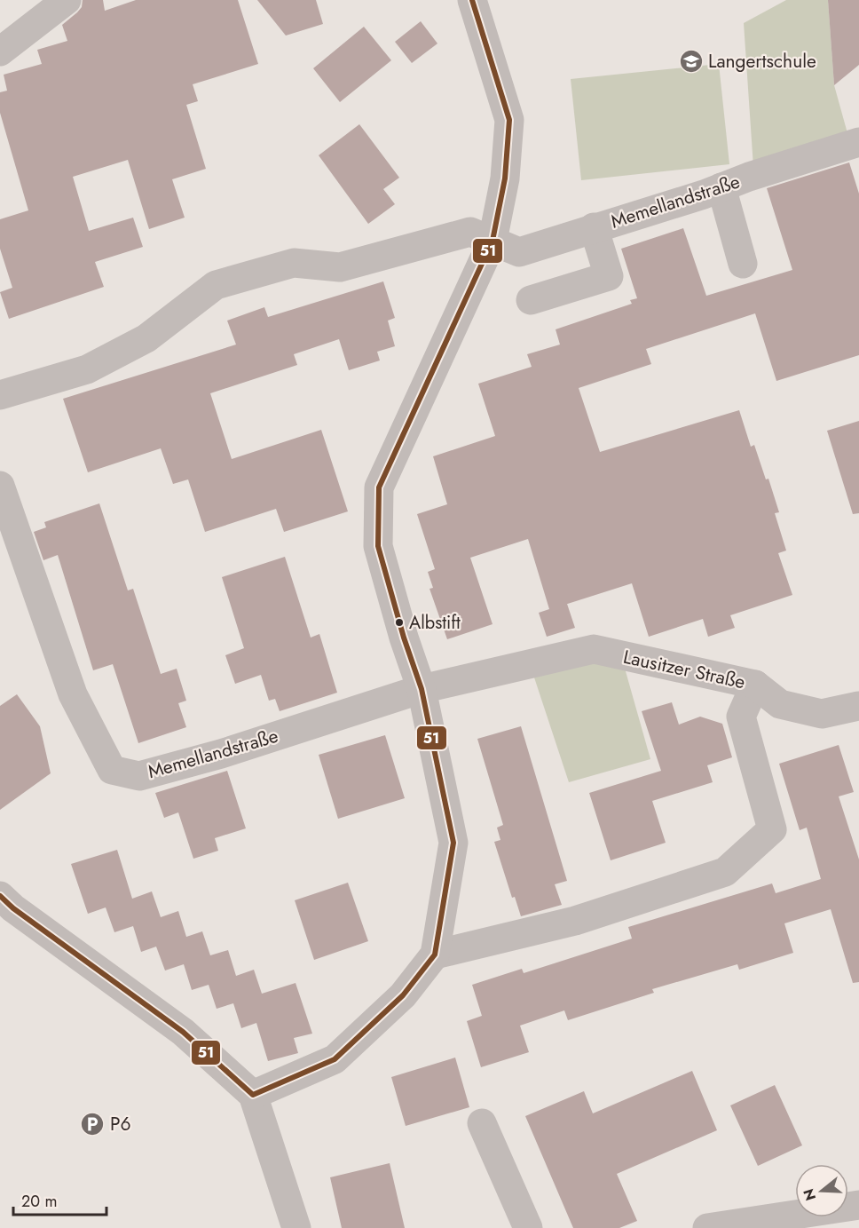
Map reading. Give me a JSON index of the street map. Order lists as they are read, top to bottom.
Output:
{
  "streets": {
    "street": ["Memellandstraße", "Lausitzer Straße"]
  },
  "crossings": [
    ["Memellandstraße", "Lausitzer Straße"]
  ],
  "places": {
    "school or university": ["Langertschule"],
    "other": ["Albstift"],
    "parking": ["P6"]
  },
  "lines": ["transit line 51"],
  "scale_bar": "20 m",
  "north": "left"
}
